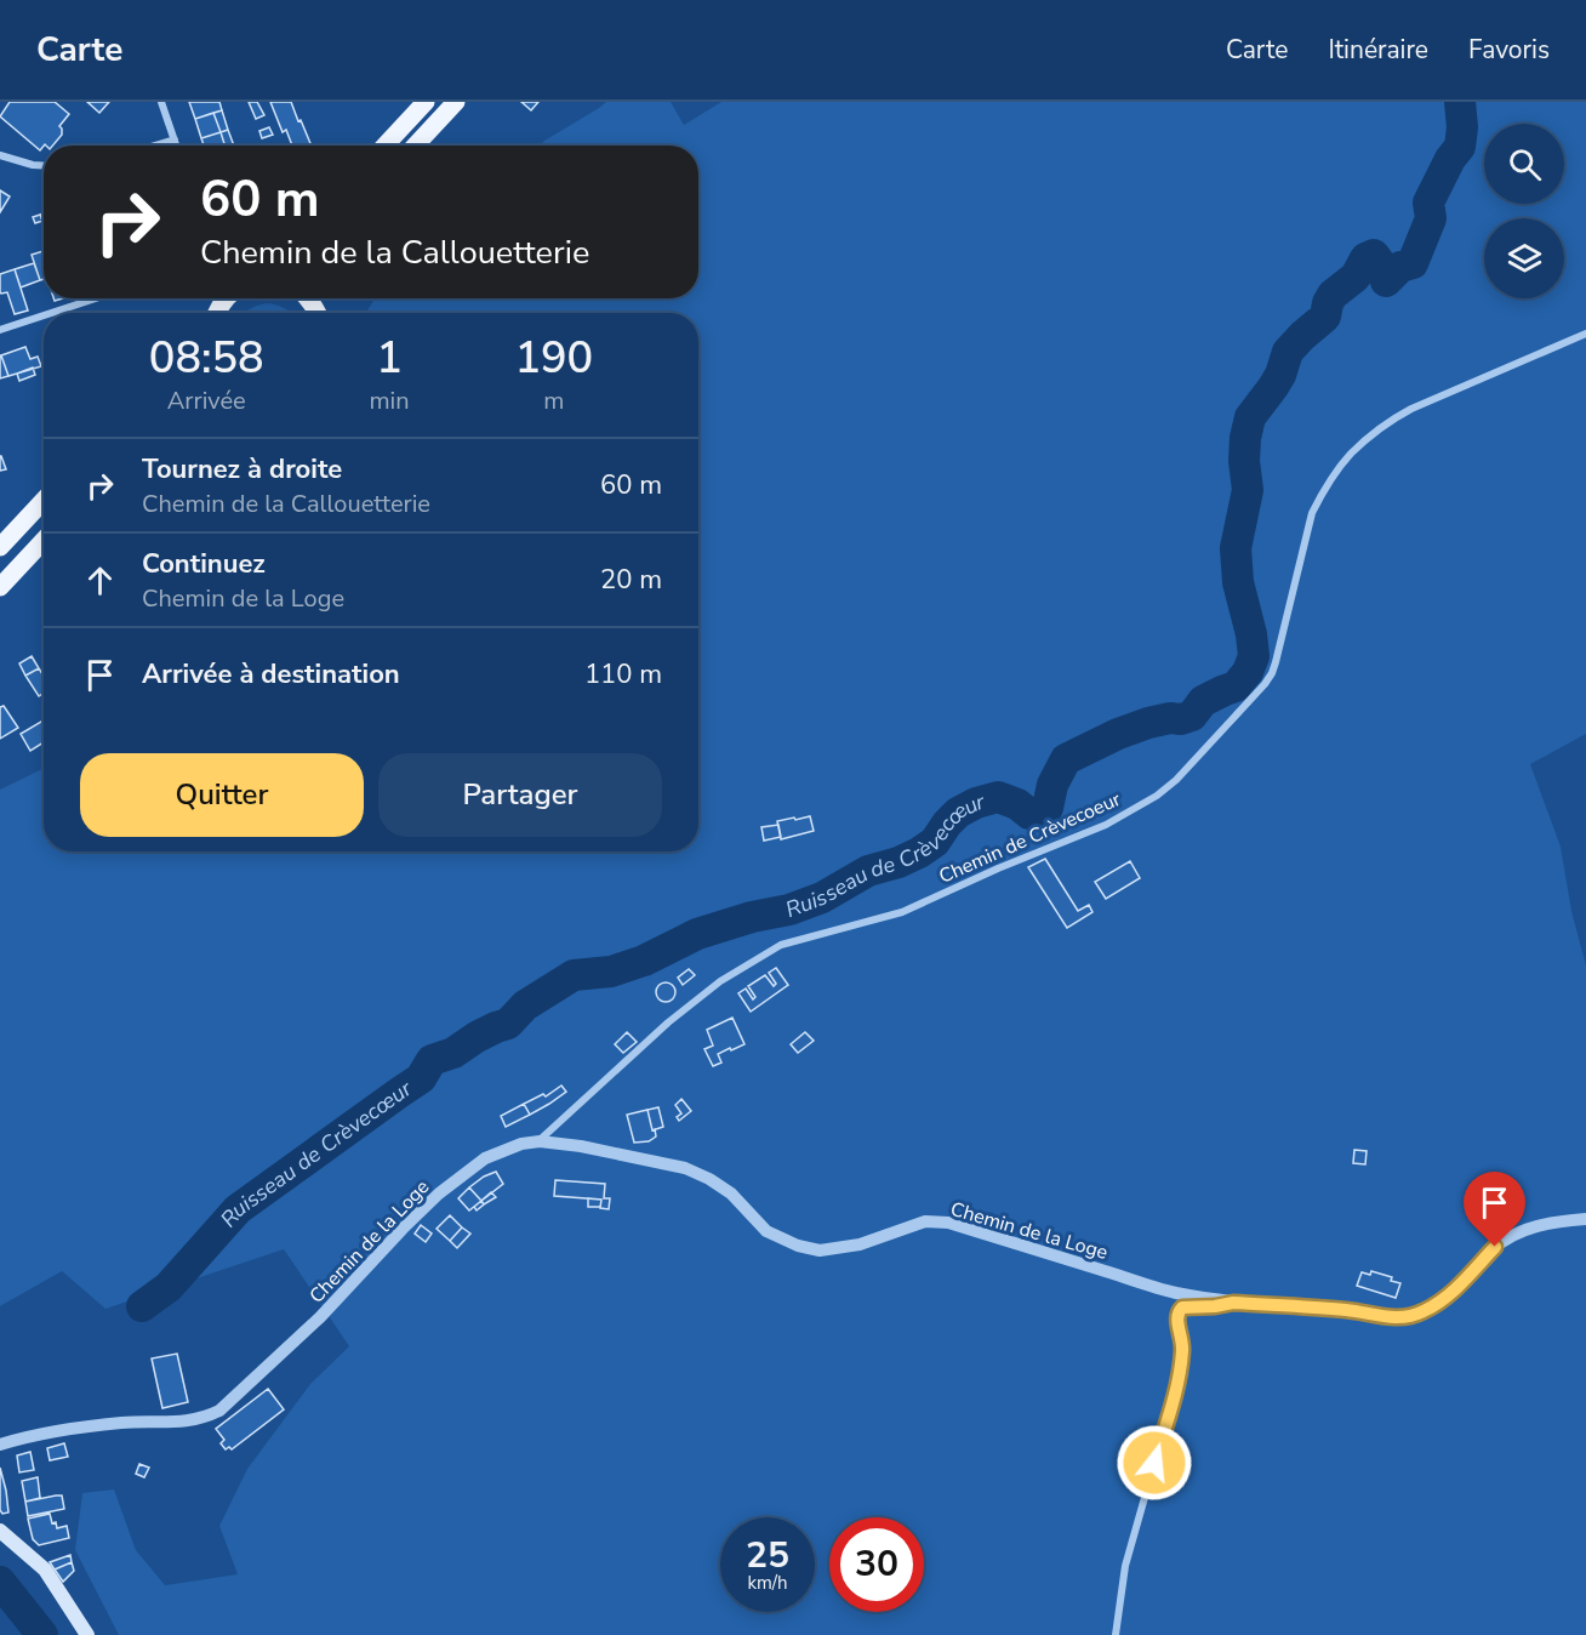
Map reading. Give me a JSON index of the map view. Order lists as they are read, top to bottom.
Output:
{
  "streets": {
    "street": ["Chemin de Crèvecoeur", "Chemin de la Loge"]
  },
  "crossings": [
    ["Chemin de Crèvecoeur", "Chemin de la Loge"]
  ],
  "water": ["Ruisseau de Crèvecœur"],
  "page": {
    "header": "Carte",
    "nav": ["Carte", "Itinéraire", "Favoris"],
    "turn": ["60 m", "Chemin de la Callouetterie"],
    "eta": [
      "08:58",
      "Arrivée",
      "1",
      "min",
      "190",
      "m"
    ],
    "list": [
      {
        "name": "Tournez à droite",
        "note": "Chemin de la Callouetterie",
        "value": "60 m"
      },
      {
        "name": "Continuez",
        "note": "Chemin de la Loge",
        "value": "20 m"
      },
      {
        "name": "Arrivée à destination",
        "value": "110 m"
      }
    ],
    "buttons": ["Quitter", "Partager"],
    "speed": "25 km/h",
    "limit": "30"
  }
}
